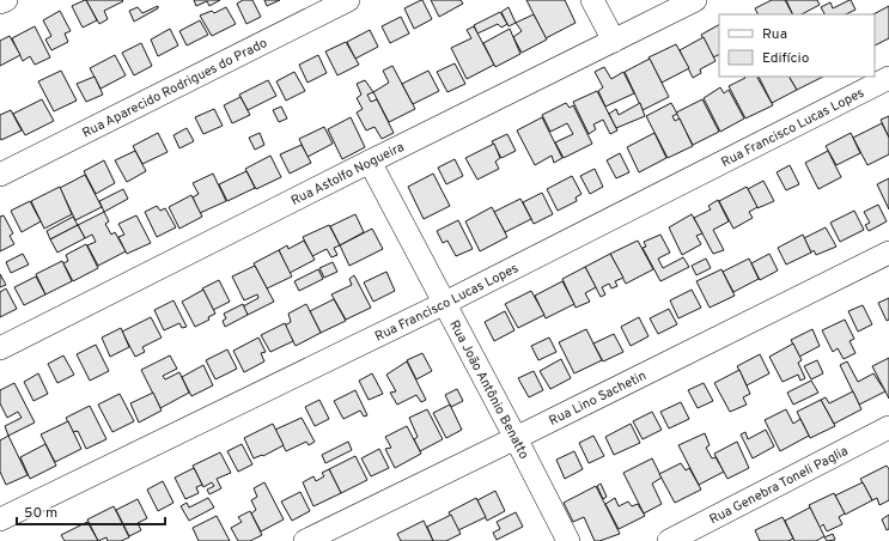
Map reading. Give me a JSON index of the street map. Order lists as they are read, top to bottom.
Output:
{
  "streets": {
    "street": [
      "Rua Aparecido Rodrigues do Prado",
      "Rua Francisco Lucas Lopes",
      "Rua Astolfo Nogueira",
      "Rua João Antônio Benatto",
      "Rua Lino Sachetin",
      "Rua Genebra Toneli Paglia"
    ]
  },
  "crossings": [
    ["Rua Francisco Lucas Lopes", "Rua João Antônio Benatto"],
    ["Rua Astolfo Nogueira", "Rua João Antônio Benatto"],
    ["Rua João Antônio Benatto", "Rua Lino Sachetin"]
  ],
  "legend": ["Rua", "Edifício"],
  "scale_bar": "50 m"
}
